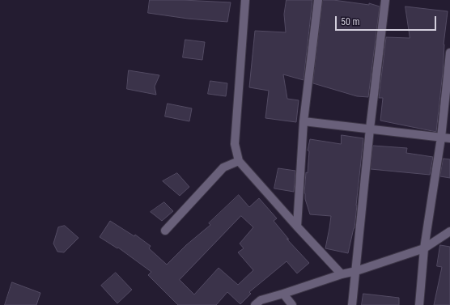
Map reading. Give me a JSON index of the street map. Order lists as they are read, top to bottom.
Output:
{
  "scale_bar": "50 m"
}
